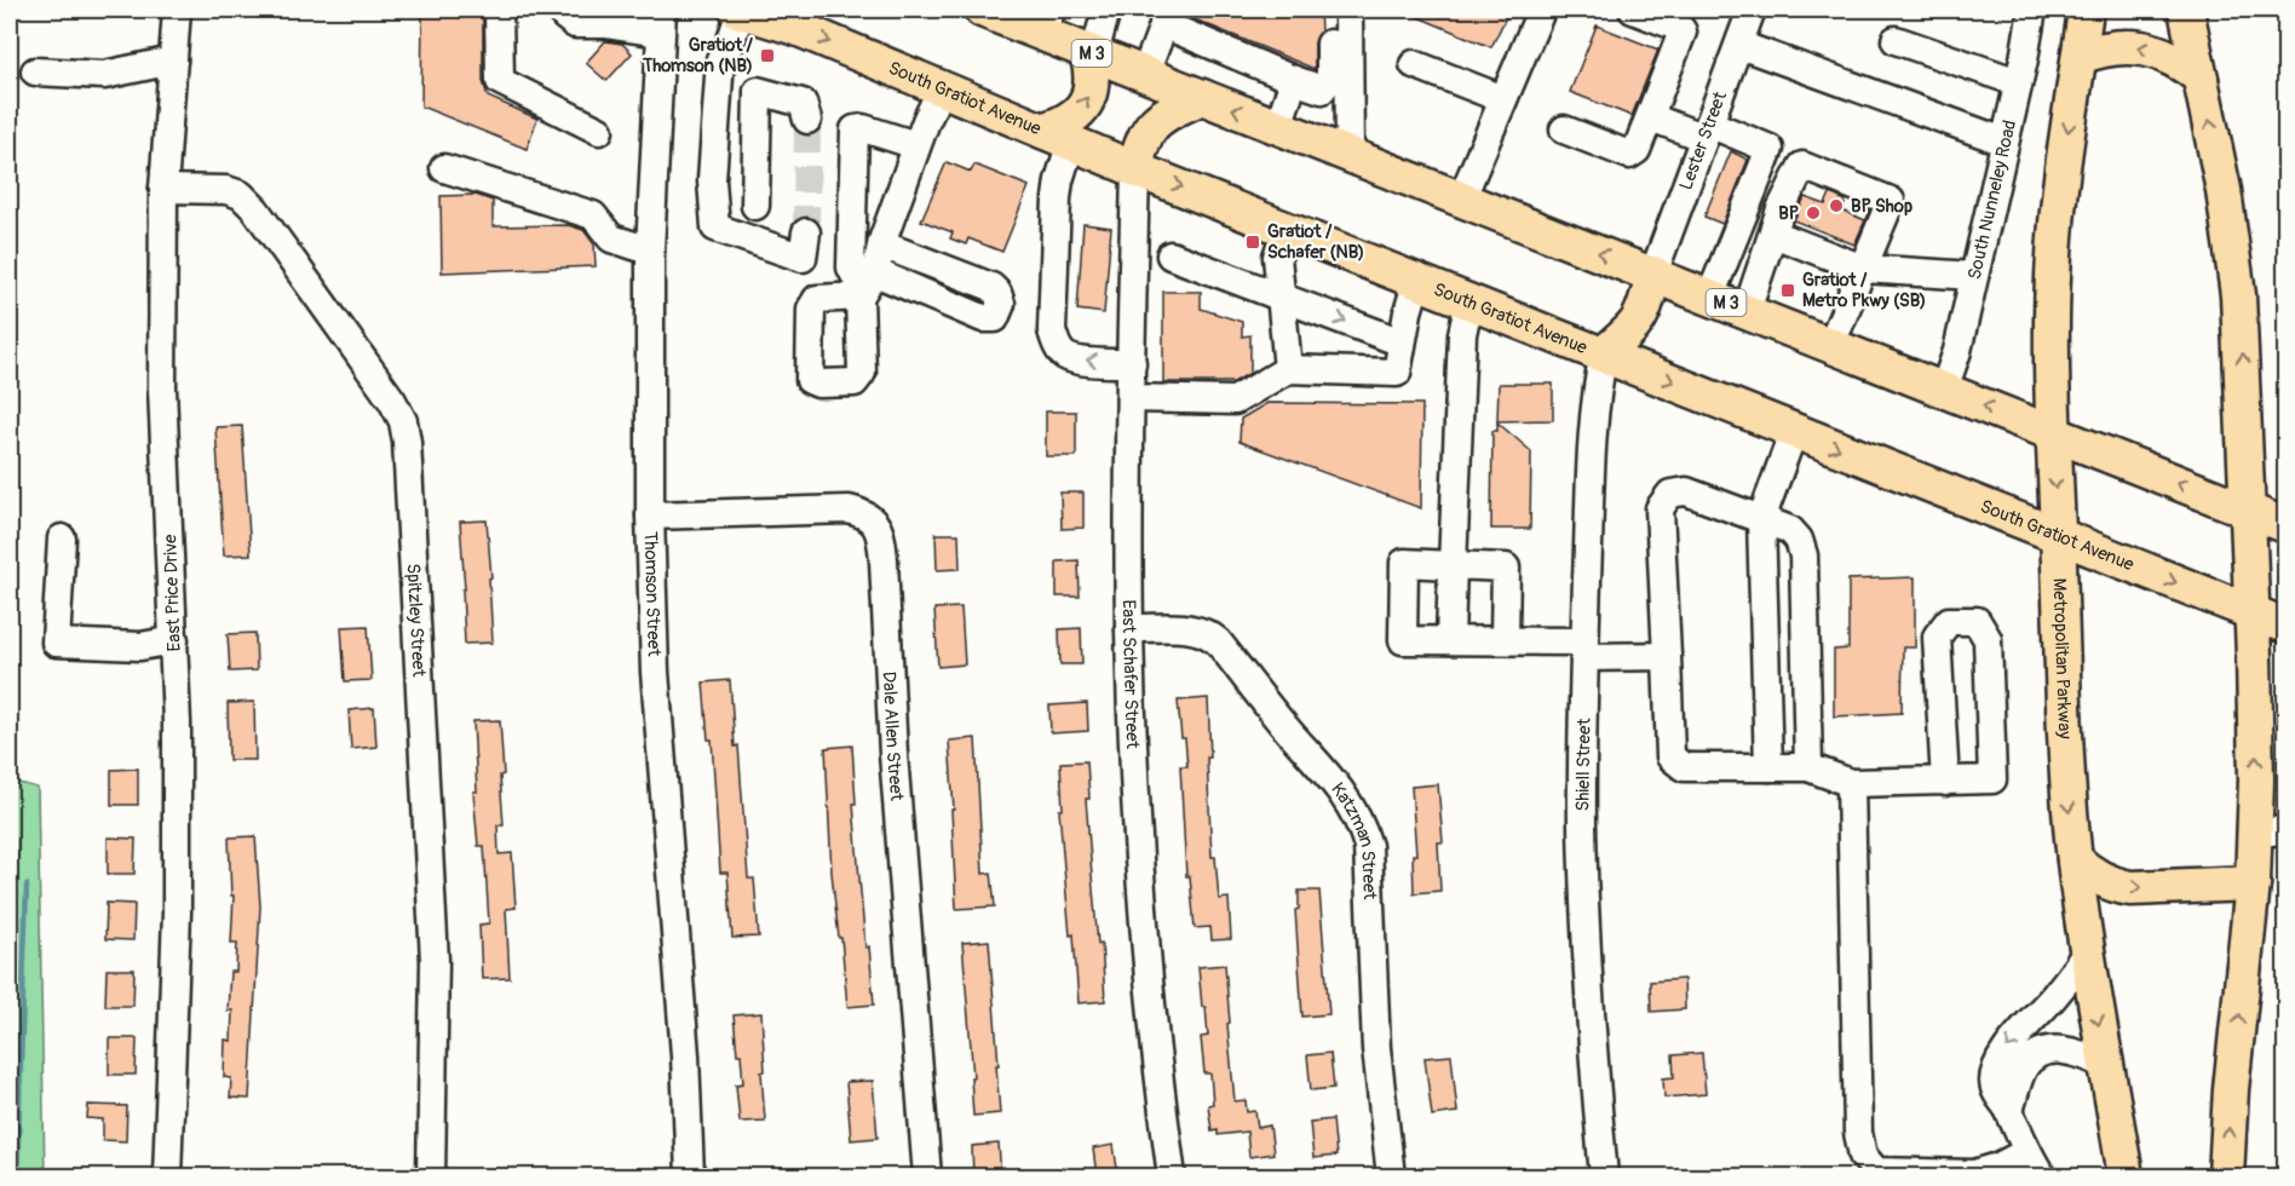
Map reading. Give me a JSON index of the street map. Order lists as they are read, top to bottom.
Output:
{
  "streets": {
    "main road": ["M 3", "South Gratiot Avenue", "Metropolitan Parkway"],
    "street": [
      "Lester Street",
      "South Nunneley Road",
      "East Price Drive",
      "Thomson Street",
      "Spitzley Street",
      "East Schafer Street",
      "Dale Allen Street",
      "Shiell Street",
      "Katzman Street"
    ]
  },
  "crossings": [
    ["M 3", "Lester Street"],
    ["M 3", "South Nunneley Road"],
    ["M 3", "Metropolitan Parkway"],
    ["South Gratiot Avenue", "Metropolitan Parkway"],
    ["South Gratiot Avenue", "East Schafer Street"],
    ["South Gratiot Avenue", "Shiell Street"],
    ["East Price Drive", "Spitzley Street"],
    ["Thomson Street", "Dale Allen Street"],
    ["East Schafer Street", "Katzman Street"]
  ],
  "places": {
    "transit": ["Gratiot / Thomson (NB)", "Gratiot / Schafer (NB)", "Gratiot / Metro Pkwy (SB)"],
    "other": ["BP Shop", "BP"]
  }
}
